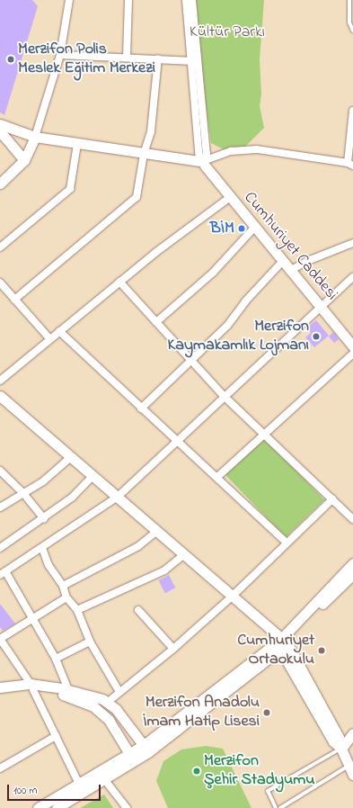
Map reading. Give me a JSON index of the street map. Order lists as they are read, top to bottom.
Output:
{
  "streets": {
    "street": ["Cumhuriyet Caddesi"]
  },
  "parks": ["Kültür Parkı"],
  "places": [
    "Merzifon Polis Meslek Eğitim Merkezi",
    "BİM",
    "Merzifon Kaymakamlık Lojmanı",
    "Cumhuriyet Ortaokulu",
    "Merzifon Anadolu İmam Hatip Lisesi",
    "Merzifon Şehir Stadyumu"
  ],
  "scale_bar": "100 m"
}
